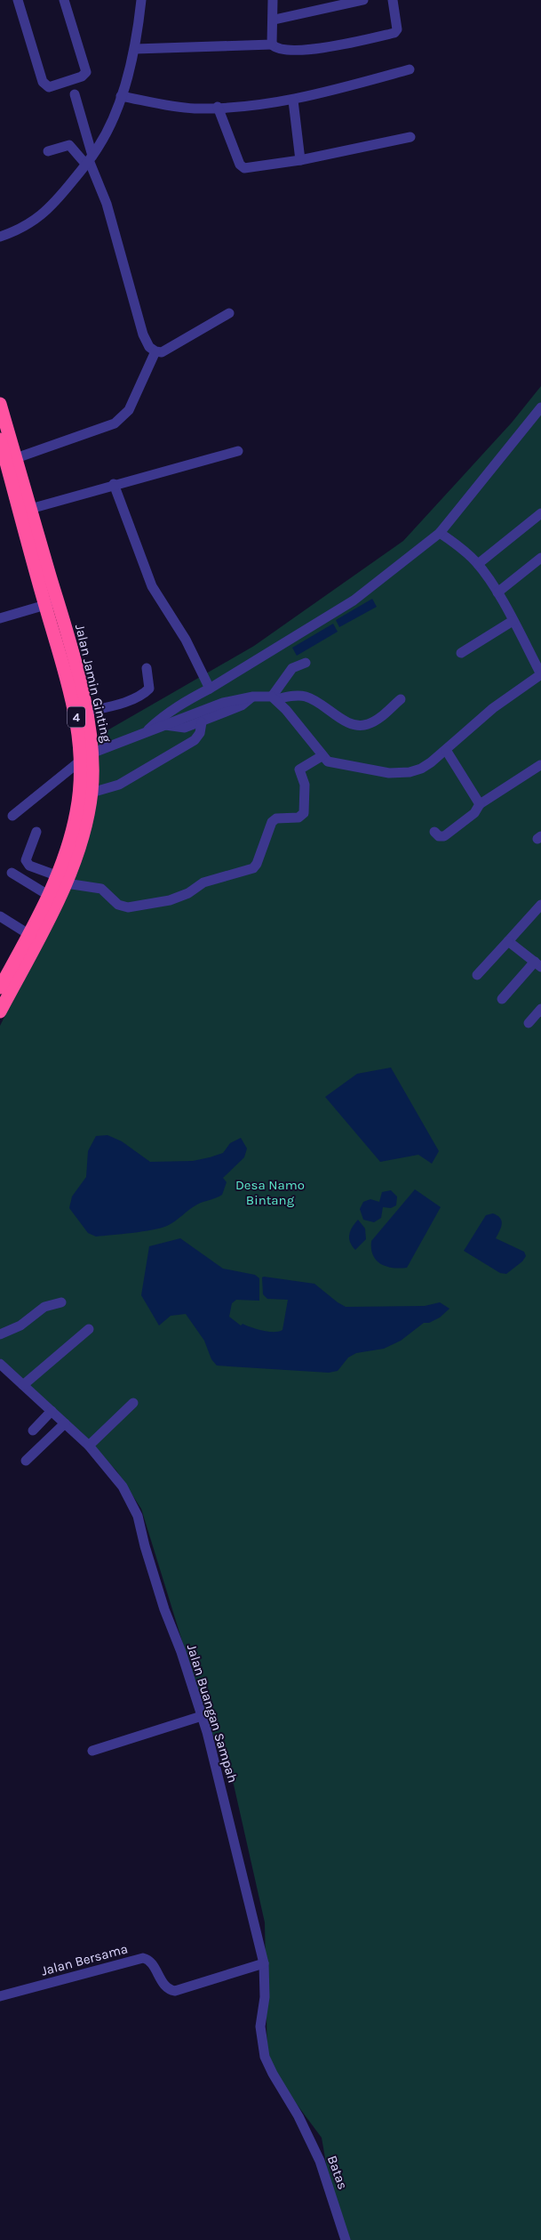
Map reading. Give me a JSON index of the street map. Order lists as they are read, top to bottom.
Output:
{
  "streets": {
    "highway": ["Jalan Jamin Ginting", "4"],
    "street": ["Jalan Buangan Sampah", "Jalan Bersama", "Batas"]
  },
  "crossings": [
    ["Jalan Buangan Sampah", "Jalan Bersama"],
    ["Jalan Buangan Sampah", "Batas"]
  ],
  "parks": ["Desa Namo Bintang"]
}
